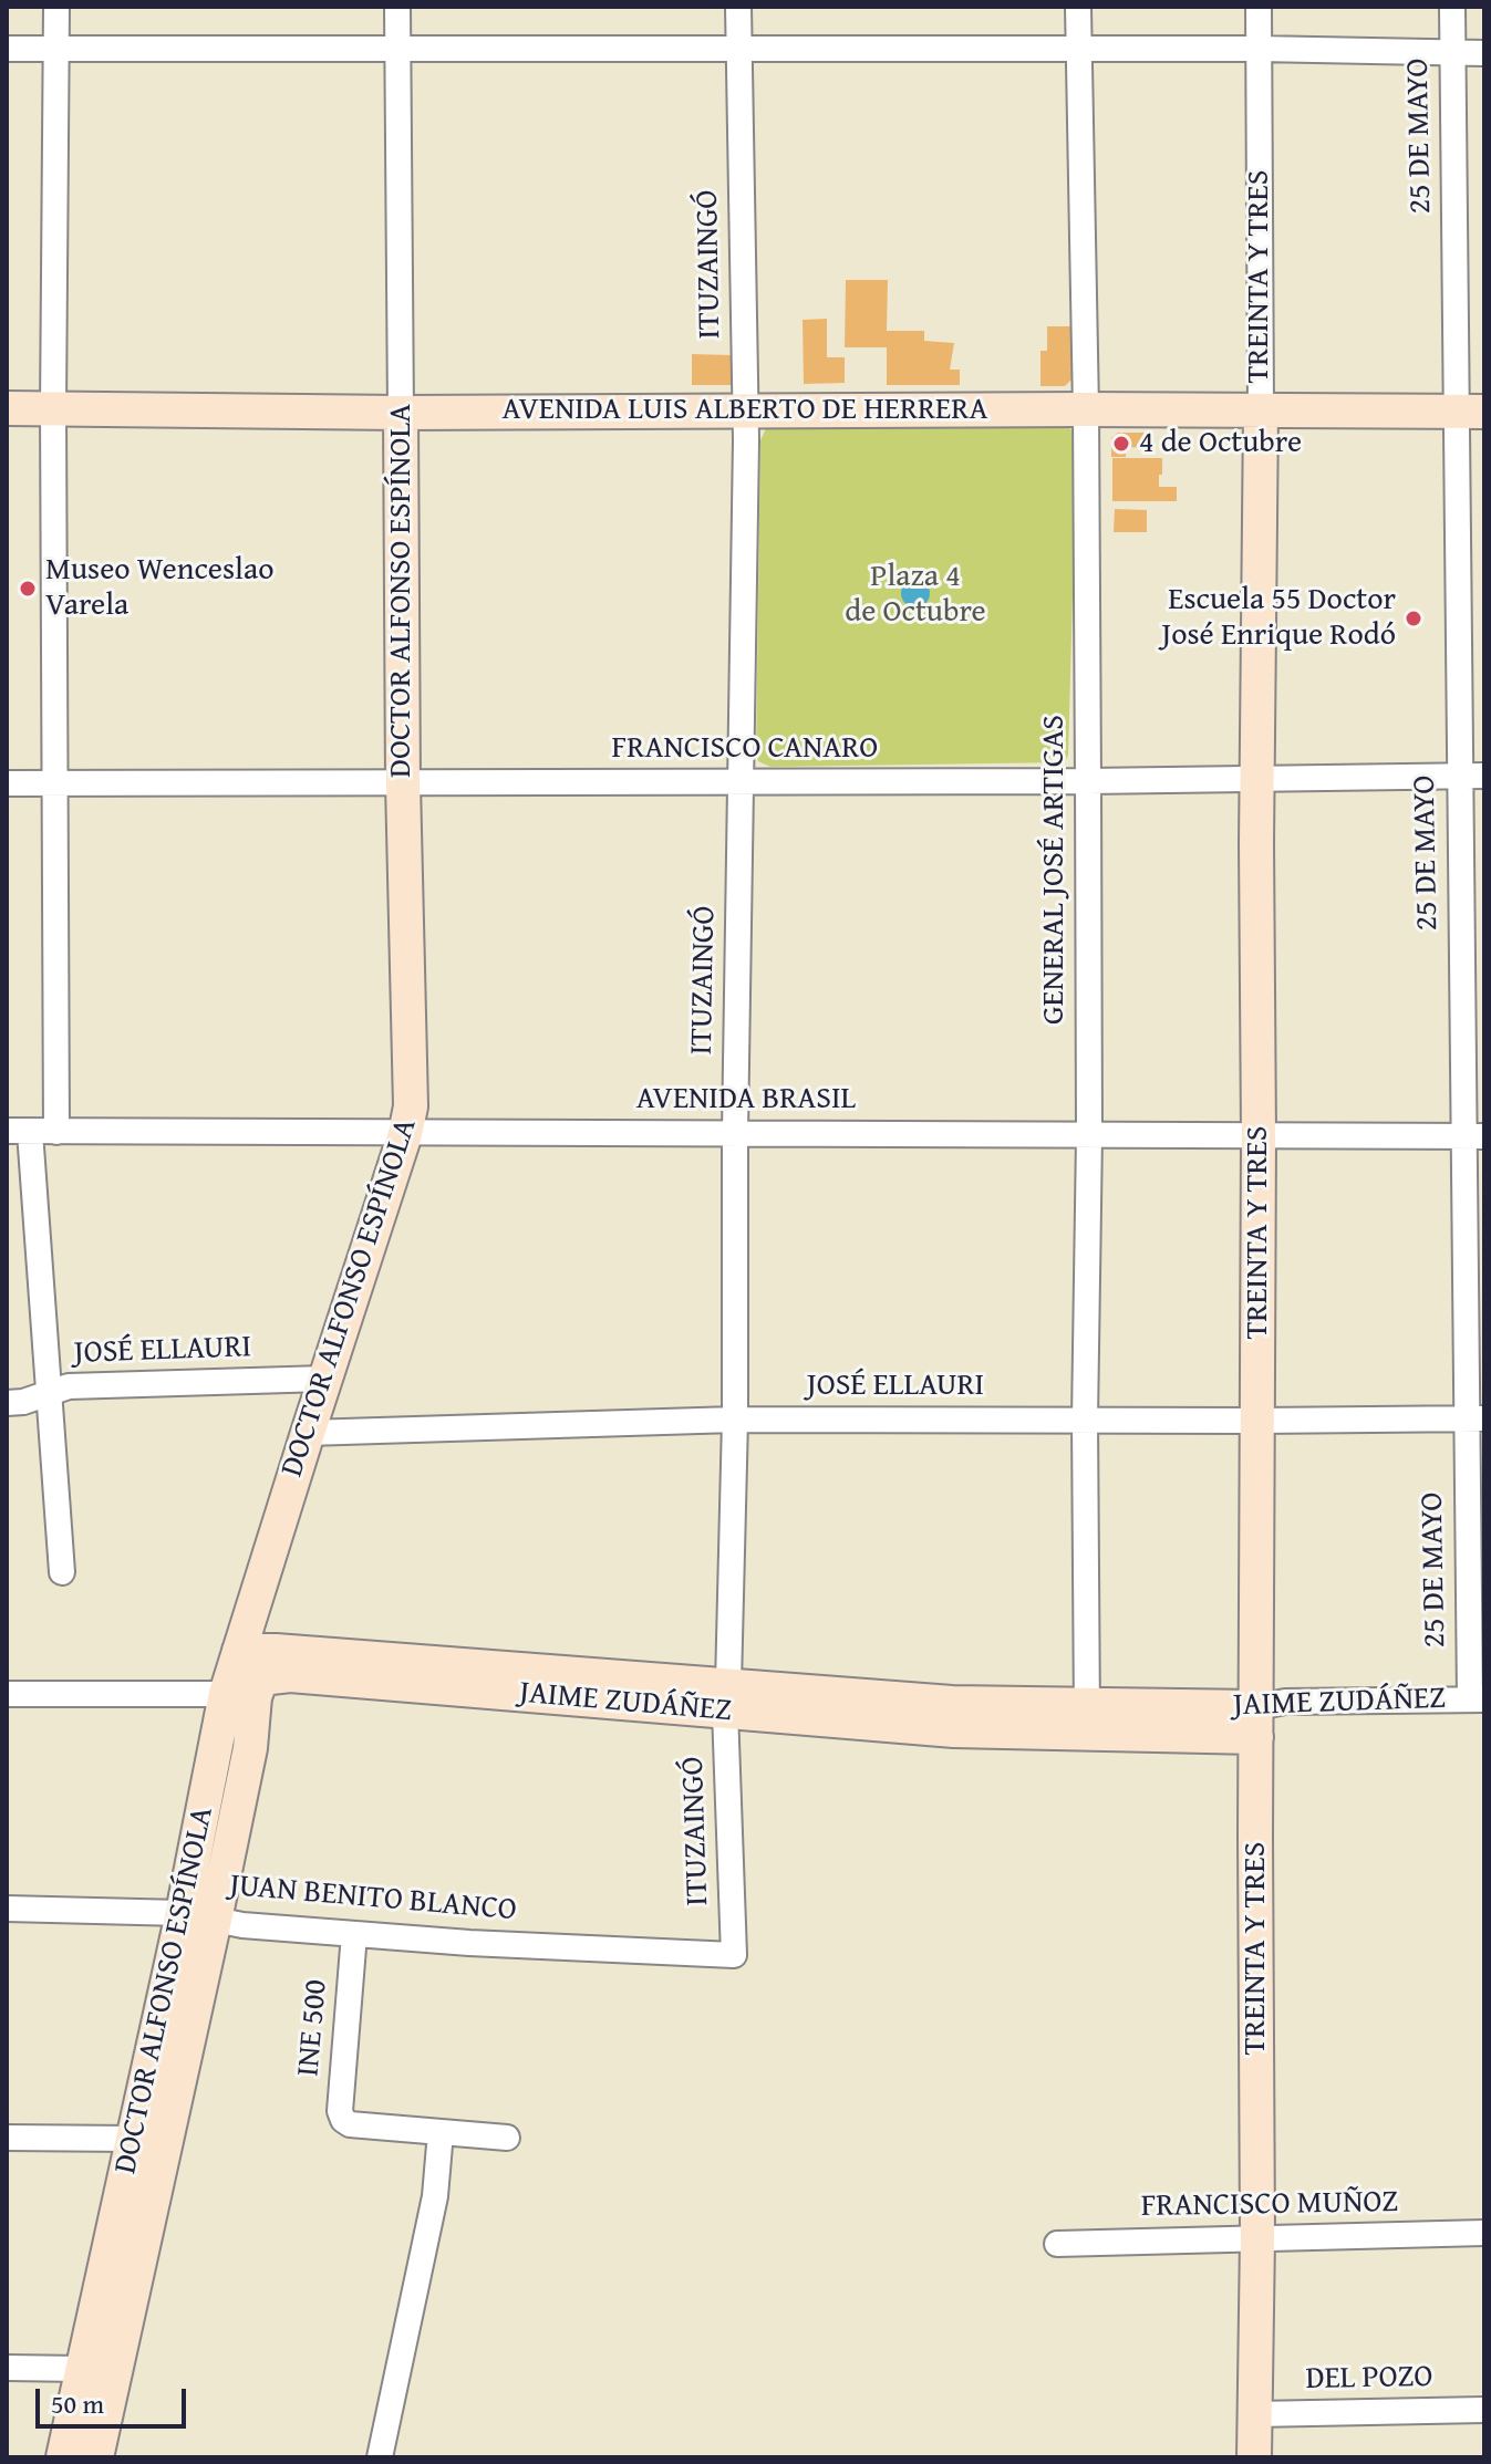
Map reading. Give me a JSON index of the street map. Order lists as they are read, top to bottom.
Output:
{
  "streets": {
    "street": [
      "25 DE MAYO",
      "ITUZAINGÓ",
      "TREINTA Y TRES",
      "AVENIDA LUIS ALBERTO DE HERRERA",
      "DOCTOR ALFONSO ESPÍNOLA",
      "FRANCISCO CANARO",
      "GENERAL JOSÉ ARTIGAS",
      "AVENIDA BRASIL",
      "JOSÉ ELLAURI",
      "JAIME ZUDÁÑEZ",
      "JUAN BENITO BLANCO",
      "INE 500",
      "FRANCISCO MUÑOZ",
      "DEL POZO"
    ]
  },
  "crossings": [
    ["25 DE MAYO", "AVENIDA LUIS ALBERTO DE HERRERA"],
    ["25 DE MAYO", "FRANCISCO CANARO"],
    ["25 DE MAYO", "AVENIDA BRASIL"],
    ["25 DE MAYO", "JOSÉ ELLAURI"],
    ["25 DE MAYO", "JAIME ZUDÁÑEZ"],
    ["ITUZAINGÓ", "AVENIDA LUIS ALBERTO DE HERRERA"],
    ["ITUZAINGÓ", "FRANCISCO CANARO"],
    ["ITUZAINGÓ", "AVENIDA BRASIL"],
    ["ITUZAINGÓ", "JOSÉ ELLAURI"],
    ["ITUZAINGÓ", "JAIME ZUDÁÑEZ"],
    ["ITUZAINGÓ", "JUAN BENITO BLANCO"],
    ["TREINTA Y TRES", "AVENIDA LUIS ALBERTO DE HERRERA"],
    ["TREINTA Y TRES", "FRANCISCO CANARO"],
    ["TREINTA Y TRES", "AVENIDA BRASIL"],
    ["TREINTA Y TRES", "JOSÉ ELLAURI"],
    ["TREINTA Y TRES", "JAIME ZUDÁÑEZ"],
    ["TREINTA Y TRES", "FRANCISCO MUÑOZ"],
    ["TREINTA Y TRES", "DEL POZO"],
    ["AVENIDA LUIS ALBERTO DE HERRERA", "DOCTOR ALFONSO ESPÍNOLA"],
    ["AVENIDA LUIS ALBERTO DE HERRERA", "GENERAL JOSÉ ARTIGAS"],
    ["DOCTOR ALFONSO ESPÍNOLA", "FRANCISCO CANARO"],
    ["DOCTOR ALFONSO ESPÍNOLA", "AVENIDA BRASIL"],
    ["DOCTOR ALFONSO ESPÍNOLA", "JOSÉ ELLAURI"],
    ["DOCTOR ALFONSO ESPÍNOLA", "JAIME ZUDÁÑEZ"],
    ["DOCTOR ALFONSO ESPÍNOLA", "JUAN BENITO BLANCO"],
    ["FRANCISCO CANARO", "GENERAL JOSÉ ARTIGAS"],
    ["GENERAL JOSÉ ARTIGAS", "AVENIDA BRASIL"],
    ["GENERAL JOSÉ ARTIGAS", "JOSÉ ELLAURI"],
    ["GENERAL JOSÉ ARTIGAS", "JAIME ZUDÁÑEZ"],
    ["JUAN BENITO BLANCO", "INE 500"]
  ],
  "parks": ["Plaza 4 de Octubre"],
  "places": ["4 de Octubre", "Museo Wenceslao Varela", "Escuela 55 Doctor José Enrique Rodó"],
  "scale_bar": "50 m"
}
